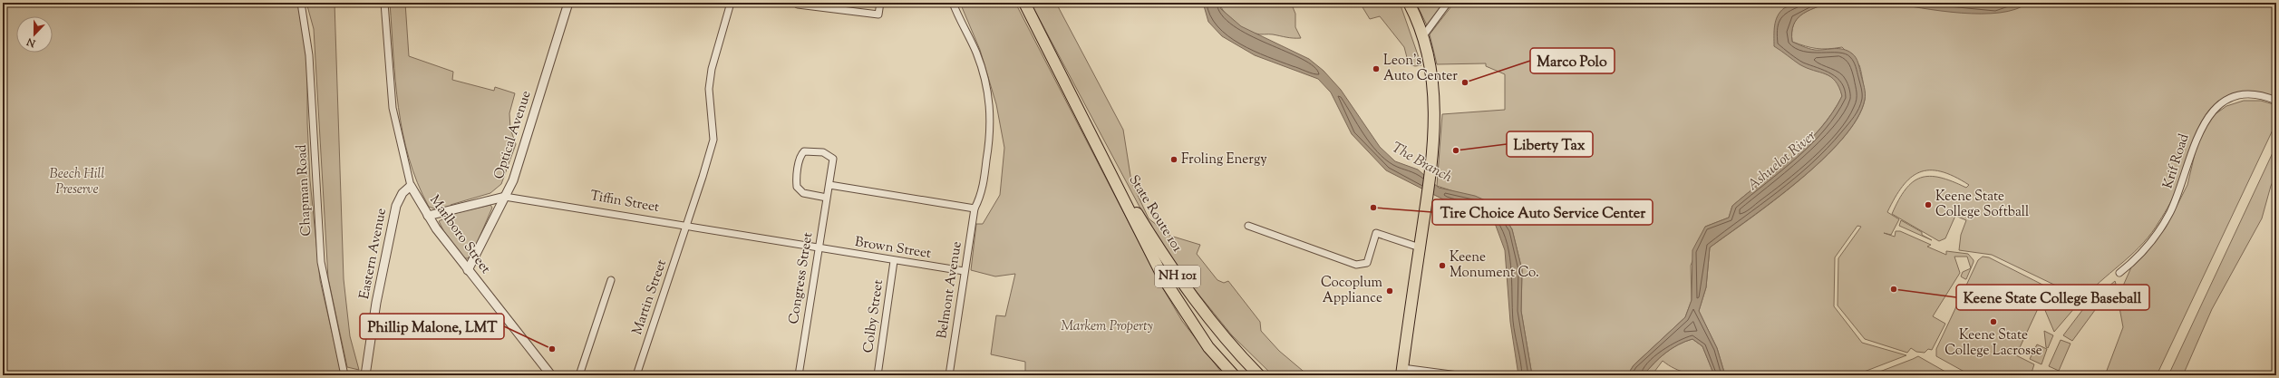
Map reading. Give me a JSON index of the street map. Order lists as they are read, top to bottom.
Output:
{
  "streets": {
    "highway": ["State Route 101", "NH 101"],
    "street": [
      "Optical Avenue",
      "Krif Road",
      "Chapman Road",
      "Tiffin Street",
      "Marlboro Street",
      "Brown Street",
      "Eastern Avenue",
      "Congress Street",
      "Belmont Avenue",
      "Martin Street",
      "Colby Street"
    ]
  },
  "crossings": [
    ["Optical Avenue", "Tiffin Street"],
    ["Optical Avenue", "Marlboro Street"],
    ["Tiffin Street", "Marlboro Street"],
    ["Tiffin Street", "Brown Street"],
    ["Tiffin Street", "Congress Street"],
    ["Tiffin Street", "Martin Street"],
    ["Marlboro Street", "Eastern Avenue"],
    ["Brown Street", "Congress Street"],
    ["Brown Street", "Belmont Avenue"],
    ["Brown Street", "Colby Street"]
  ],
  "water": ["Ashuelot River", "The Branch"],
  "parks": ["Beech Hill Preserve", "Markem Property"],
  "places": [
    "Leon's Auto Center",
    "Marco Polo",
    "Liberty Tax",
    "Froling Energy",
    "Keene State College Softball",
    "Tire Choice Auto Service Center",
    "Keene Monument Co.",
    "Keene State College Baseball",
    "Cocoplum Appliance",
    "Keene State College Lacrosse",
    "Phillip Malone, LMT"
  ],
  "north": "bottom"
}
